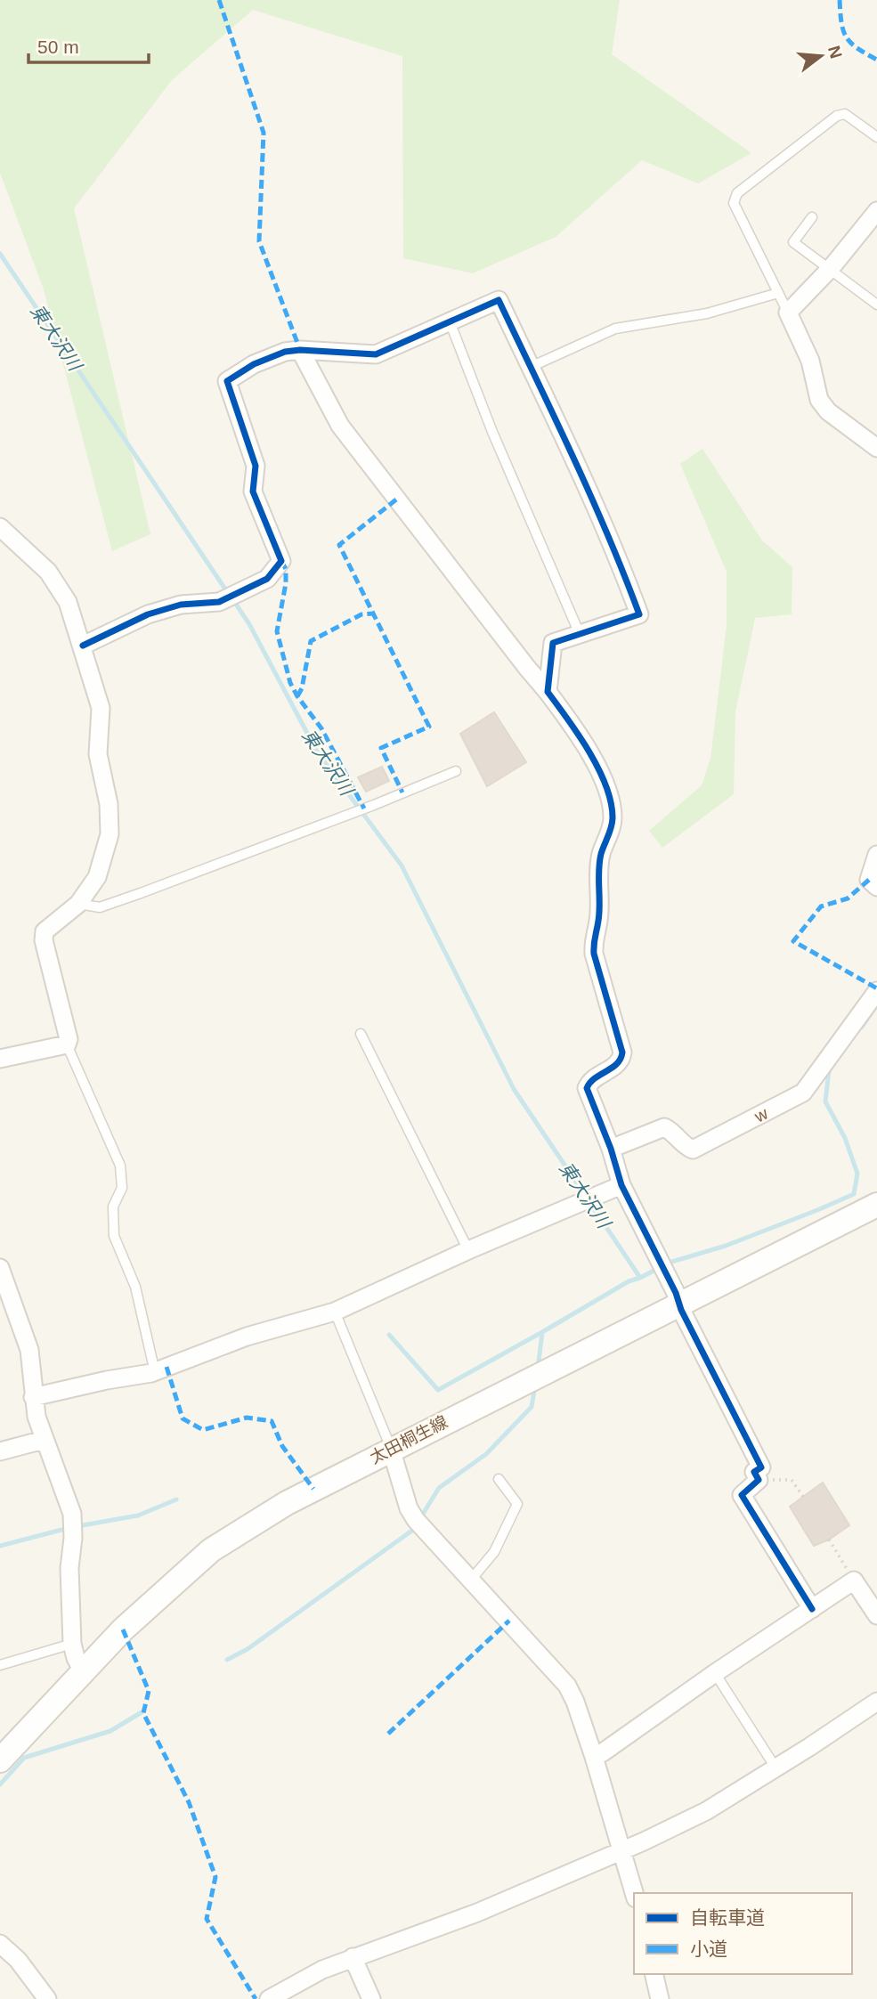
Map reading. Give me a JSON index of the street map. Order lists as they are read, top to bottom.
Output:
{
  "streets": {
    "main road": ["太田桐生線"],
    "street": ["w"]
  },
  "water": ["東大沢川"],
  "legend": ["自転車道", "小道"],
  "scale_bar": "50 m",
  "north": "right"
}
